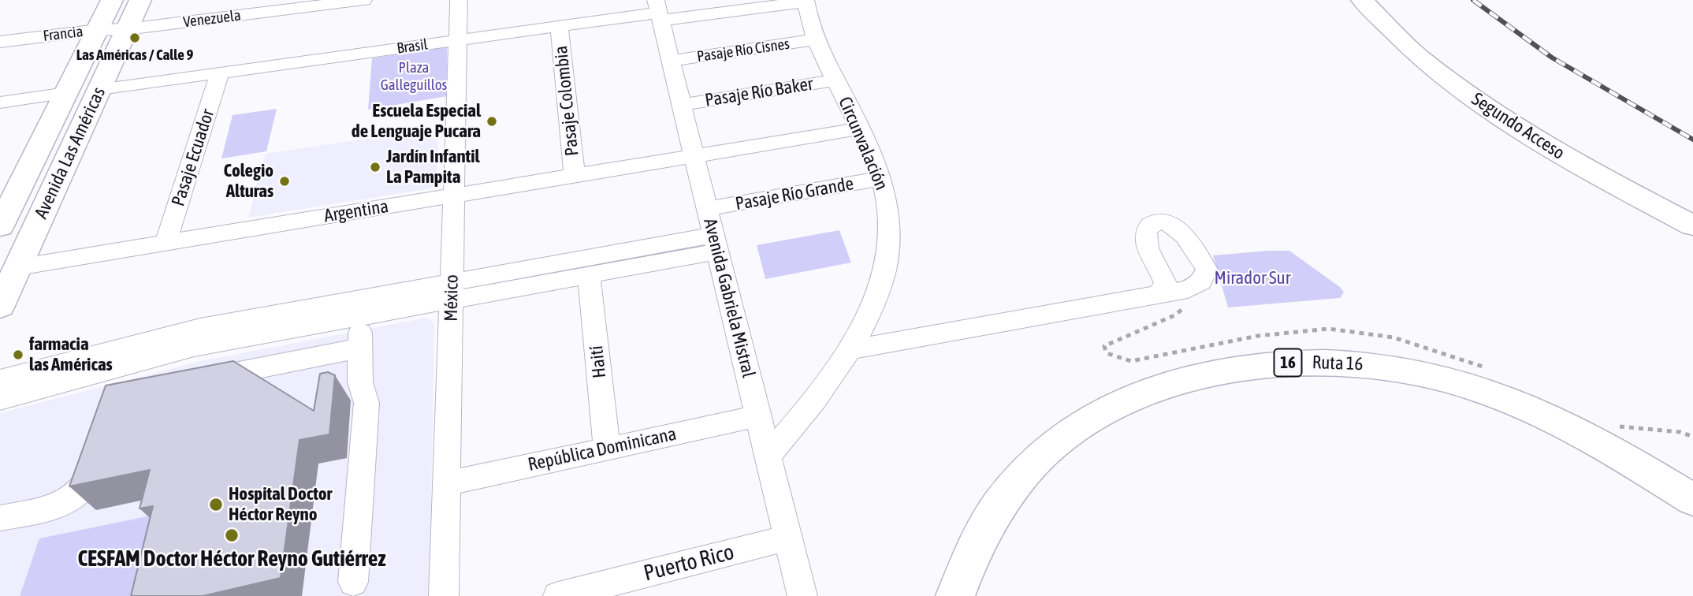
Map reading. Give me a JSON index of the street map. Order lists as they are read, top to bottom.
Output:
{
  "streets": {
    "main road": [
      "Segundo Acceso",
      "Avenida Las Américas",
      "16",
      "Ruta 16"
    ],
    "street": [
      "Venezuela",
      "Francia",
      "Brasil",
      "Pasaje Río Cisnes",
      "Pasaje Río Baker",
      "Pasaje Colombia",
      "Circunvalación",
      "Pasaje Ecuador",
      "Pasaje Río Grande",
      "Argentina",
      "México",
      "Avenida Gabriela Mistral",
      "Haití",
      "República Dominicana",
      "Puerto Rico"
    ]
  },
  "crossings": [
    ["Venezuela", "Francia"],
    ["Venezuela", "Avenida Las Américas"],
    ["Francia", "Avenida Las Américas"],
    ["Brasil", "Pasaje Colombia"],
    ["Brasil", "Circunvalación"],
    ["Brasil", "Avenida Las Américas"],
    ["Brasil", "Pasaje Ecuador"],
    ["Brasil", "México"],
    ["Brasil", "Avenida Gabriela Mistral"],
    ["Pasaje Río Cisnes", "Circunvalación"],
    ["Pasaje Río Cisnes", "Avenida Gabriela Mistral"],
    ["Pasaje Río Baker", "Circunvalación"],
    ["Pasaje Río Baker", "Avenida Gabriela Mistral"],
    ["Pasaje Colombia", "Argentina"],
    ["Circunvalación", "Pasaje Río Grande"],
    ["Circunvalación", "Argentina"],
    ["Circunvalación", "Avenida Gabriela Mistral"],
    ["Avenida Las Américas", "Argentina"],
    ["Pasaje Ecuador", "Argentina"],
    ["Pasaje Río Grande", "Avenida Gabriela Mistral"],
    ["Argentina", "México"],
    ["Argentina", "Avenida Gabriela Mistral"],
    ["México", "República Dominicana"],
    ["Avenida Gabriela Mistral", "República Dominicana"],
    ["Avenida Gabriela Mistral", "Puerto Rico"],
    ["Haití", "República Dominicana"]
  ],
  "parks": ["Plaza Galleguillos", "Mirador Sur"],
  "places": [
    "Las Américas / Calle 9",
    "Escuela Especial de Lenguaje Pucara",
    "Jardín Infantil La Pampita",
    "Colegio Alturas",
    "farmacia las Américas",
    "Hospital Doctor Héctor Reyno",
    "CESFAM Doctor Héctor Reyno Gutiérrez"
  ]
}
